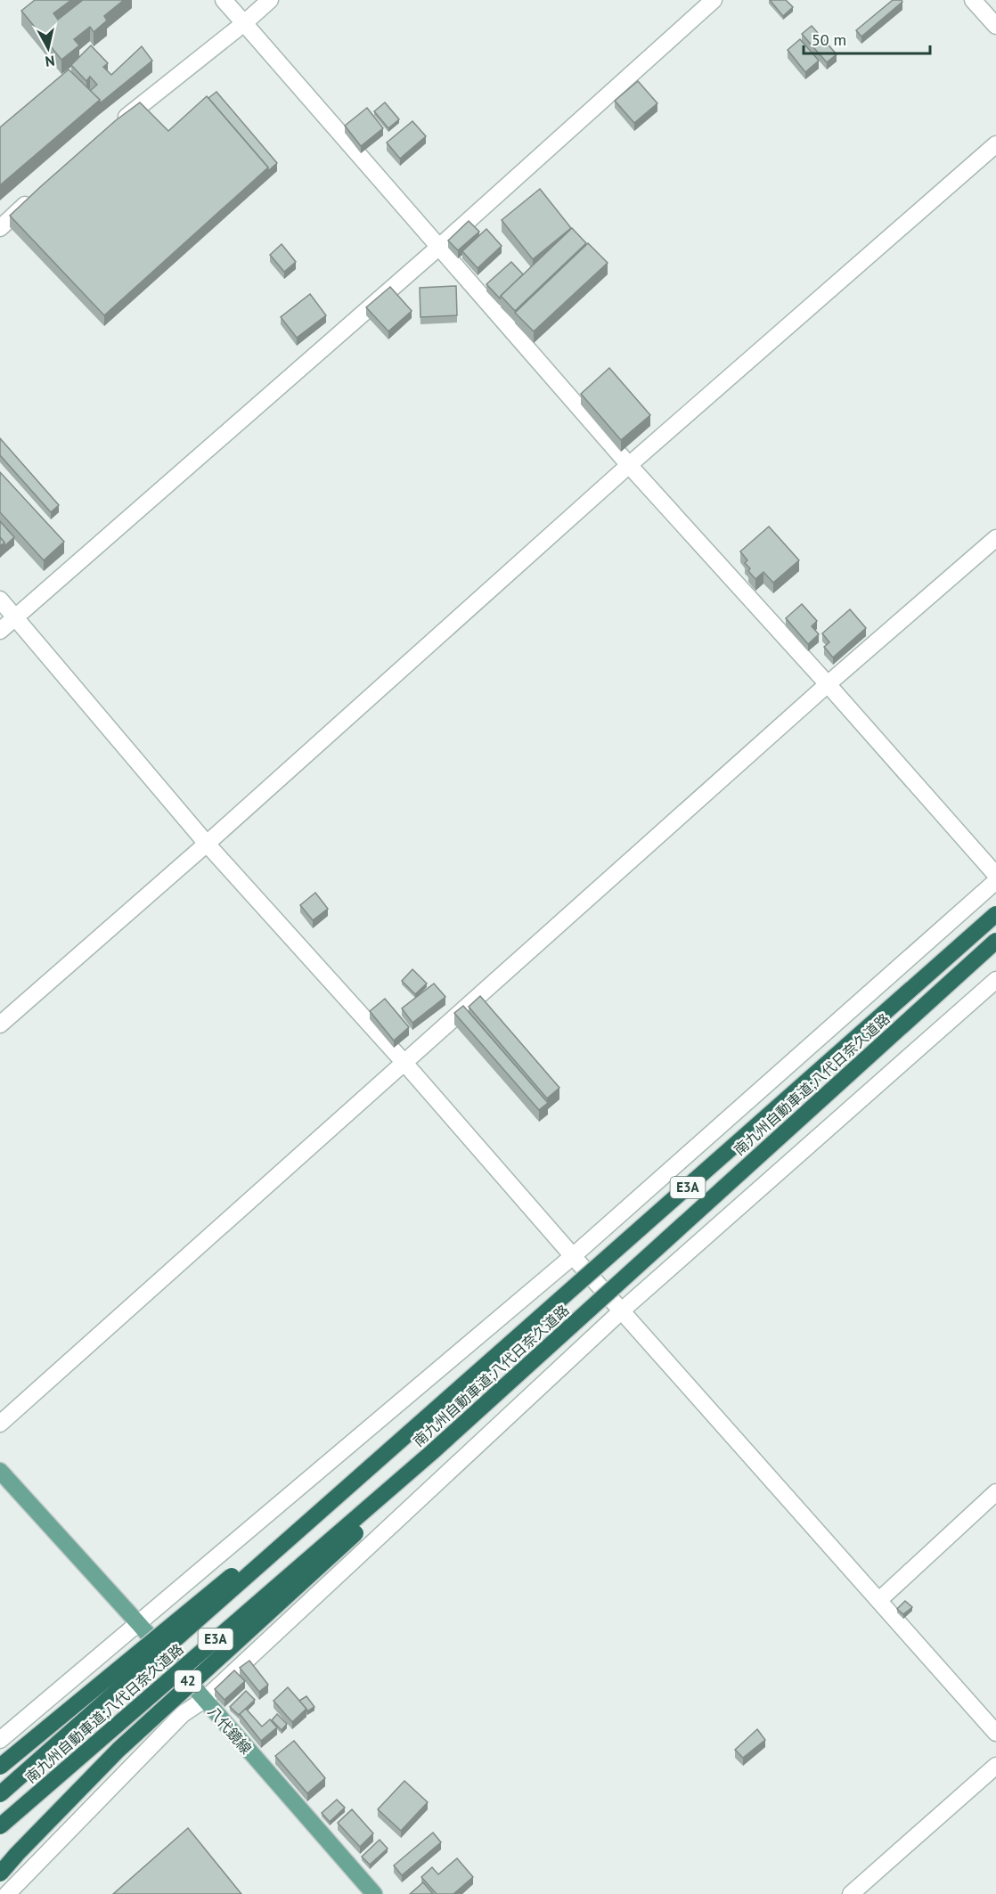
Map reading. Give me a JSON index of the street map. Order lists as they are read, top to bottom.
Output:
{
  "streets": {
    "highway": ["南九州自動車道;八代日奈久道路", "E3A"],
    "main road": ["42", "八代鏡線"]
  },
  "scale_bar": "50 m",
  "north": "bottom"
}
